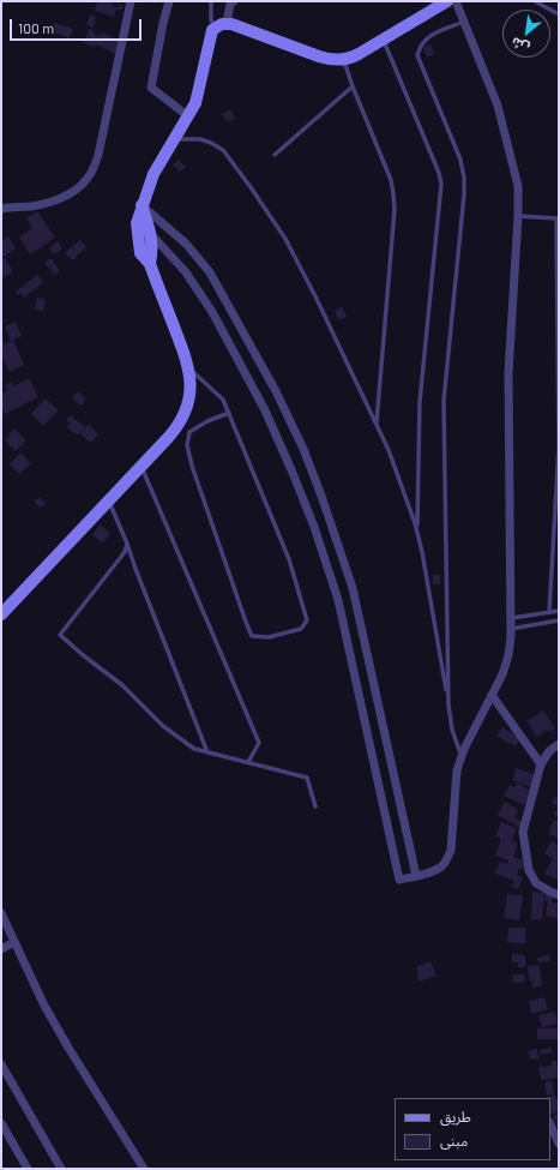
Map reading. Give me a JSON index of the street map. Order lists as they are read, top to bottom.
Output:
{
  "legend": ["طريق", "مبنى"],
  "scale_bar": "100 m",
  "north": "bottom left"
}
